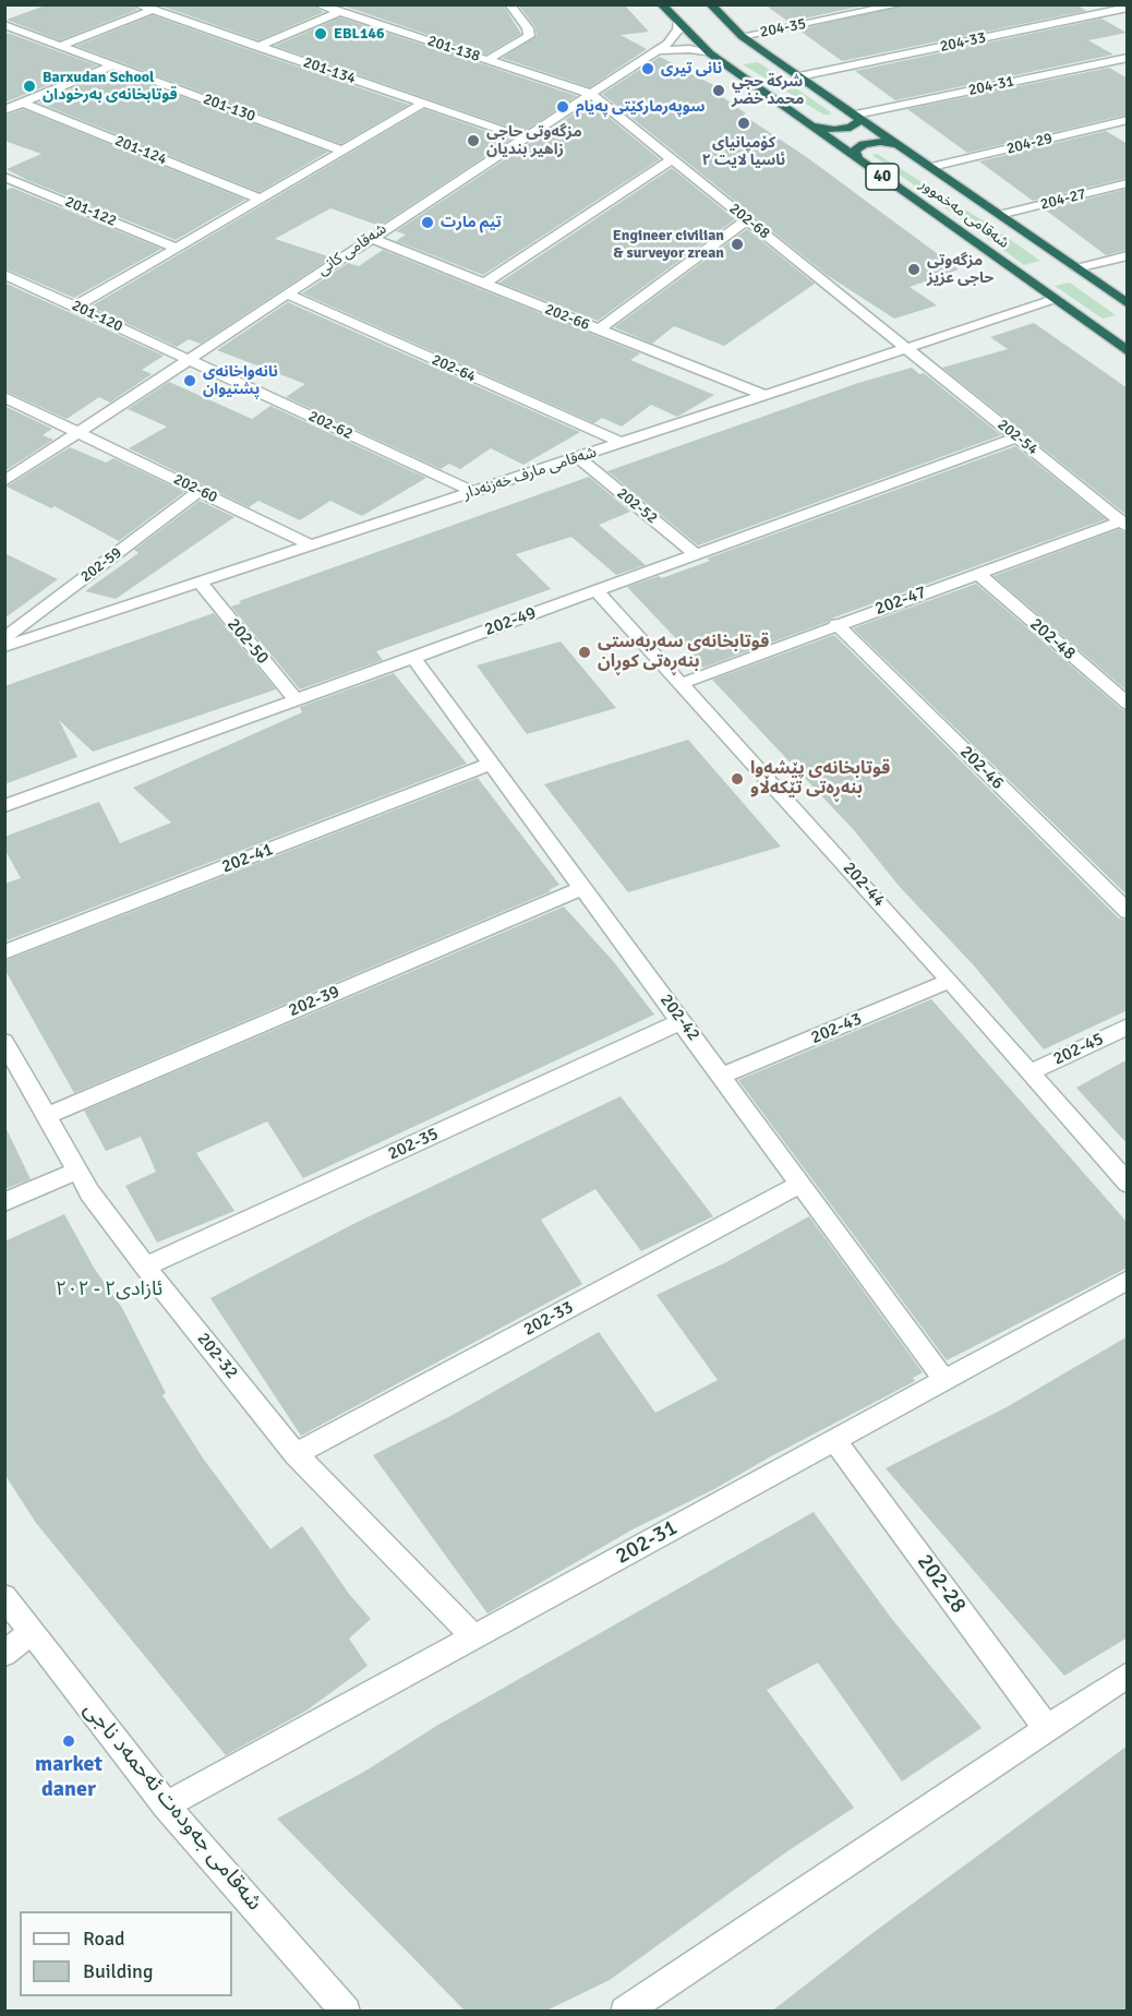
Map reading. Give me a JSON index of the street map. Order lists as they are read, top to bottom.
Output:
{
  "streets": {
    "highway": ["40", "شەقامی مەخموور"],
    "street": [
      "204-35",
      "204-33",
      "201-138",
      "201-134",
      "204-31",
      "201-130",
      "204-29",
      "201-124",
      "204-27",
      "201-122",
      "202-68",
      "شەقامی کانی",
      "201-120",
      "202-66",
      "202-64",
      "202-62",
      "202-54",
      "شەقامی مارف خەزنەدار",
      "202-60",
      "202-52",
      "202-59",
      "202-47",
      "202-49",
      "202-48",
      "202-50",
      "202-46",
      "202-41",
      "202-44",
      "202-39",
      "202-42",
      "202-43",
      "202-45",
      "202-35",
      "202-33",
      "202-32",
      "202-31",
      "202-28",
      "شەقامی جەودەت ئەحمەد ناجی"
    ]
  },
  "crossings": [
    ["204-35", "شەقامی مەخموور"],
    ["204-33", "شەقامی مەخموور"],
    ["201-138", "202-68"],
    ["201-138", "شەقامی کانی"],
    ["201-134", "شەقامی کانی"],
    ["204-31", "شەقامی مەخموور"],
    ["204-29", "شەقامی مەخموور"],
    ["204-27", "شەقامی مەخموور"],
    ["شەقامی مەخموور", "شەقامی کانی"],
    ["شەقامی مەخموور", "شەقامی مارف خەزنەدار"],
    ["202-68", "شەقامی کانی"],
    ["202-68", "202-54"],
    ["202-68", "شەقامی مارف خەزنەدار"],
    ["شەقامی کانی", "201-120"],
    ["شەقامی کانی", "202-66"],
    ["شەقامی کانی", "202-64"],
    ["شەقامی کانی", "202-62"],
    ["شەقامی کانی", "202-60"],
    ["201-120", "202-62"],
    ["202-66", "شەقامی مارف خەزنەدار"],
    ["202-64", "شەقامی مارف خەزنەدار"],
    ["202-62", "شەقامی مارف خەزنەدار"],
    ["202-54", "شەقامی مارف خەزنەدار"],
    ["202-54", "202-47"],
    ["202-54", "202-49"],
    ["شەقامی مارف خەزنەدار", "202-60"],
    ["شەقامی مارف خەزنەدار", "202-52"],
    ["شەقامی مارف خەزنەدار", "202-50"],
    ["202-60", "202-59"],
    ["202-52", "202-49"],
    ["202-47", "202-48"],
    ["202-47", "202-46"],
    ["202-47", "202-44"],
    ["202-49", "202-50"],
    ["202-49", "202-44"],
    ["202-49", "202-42"],
    ["202-41", "202-42"],
    ["202-44", "202-43"],
    ["202-44", "202-45"],
    ["202-39", "202-42"],
    ["202-39", "202-32"],
    ["202-42", "202-43"],
    ["202-42", "202-35"],
    ["202-42", "202-33"],
    ["202-42", "202-31"],
    ["202-35", "202-32"],
    ["202-33", "202-32"],
    ["202-32", "202-31"],
    ["202-31", "202-28"],
    ["202-31", "شەقامی جەودەت ئەحمەد ناجی"]
  ],
  "districts": ["ئازادی٢ - ٢٠٢"],
  "places": [
    "EBL146",
    "نانی تیری",
    "Barxudan School قوتابخانەی بەرخودان",
    "شركة حجي محمد خضر",
    "سوپەرماركێتی پەیام",
    "کۆمپانیای ئاسیا لایت ٢",
    "مزگەوتی حاجی زاهیر بندیان",
    "تيم مارت",
    "Engineer civilian & surveyor zrean",
    "مزگەوتی حاجی عزیز",
    "نانەواخانەی پشتیوان",
    "قوتابخانەی سەربەستی بنەڕەتی کوڕان",
    "قوتابخانەی پێشەوا بنەڕەتی تێکەڵاو",
    "market daner"
  ],
  "legend": ["Road", "Building"]
}
